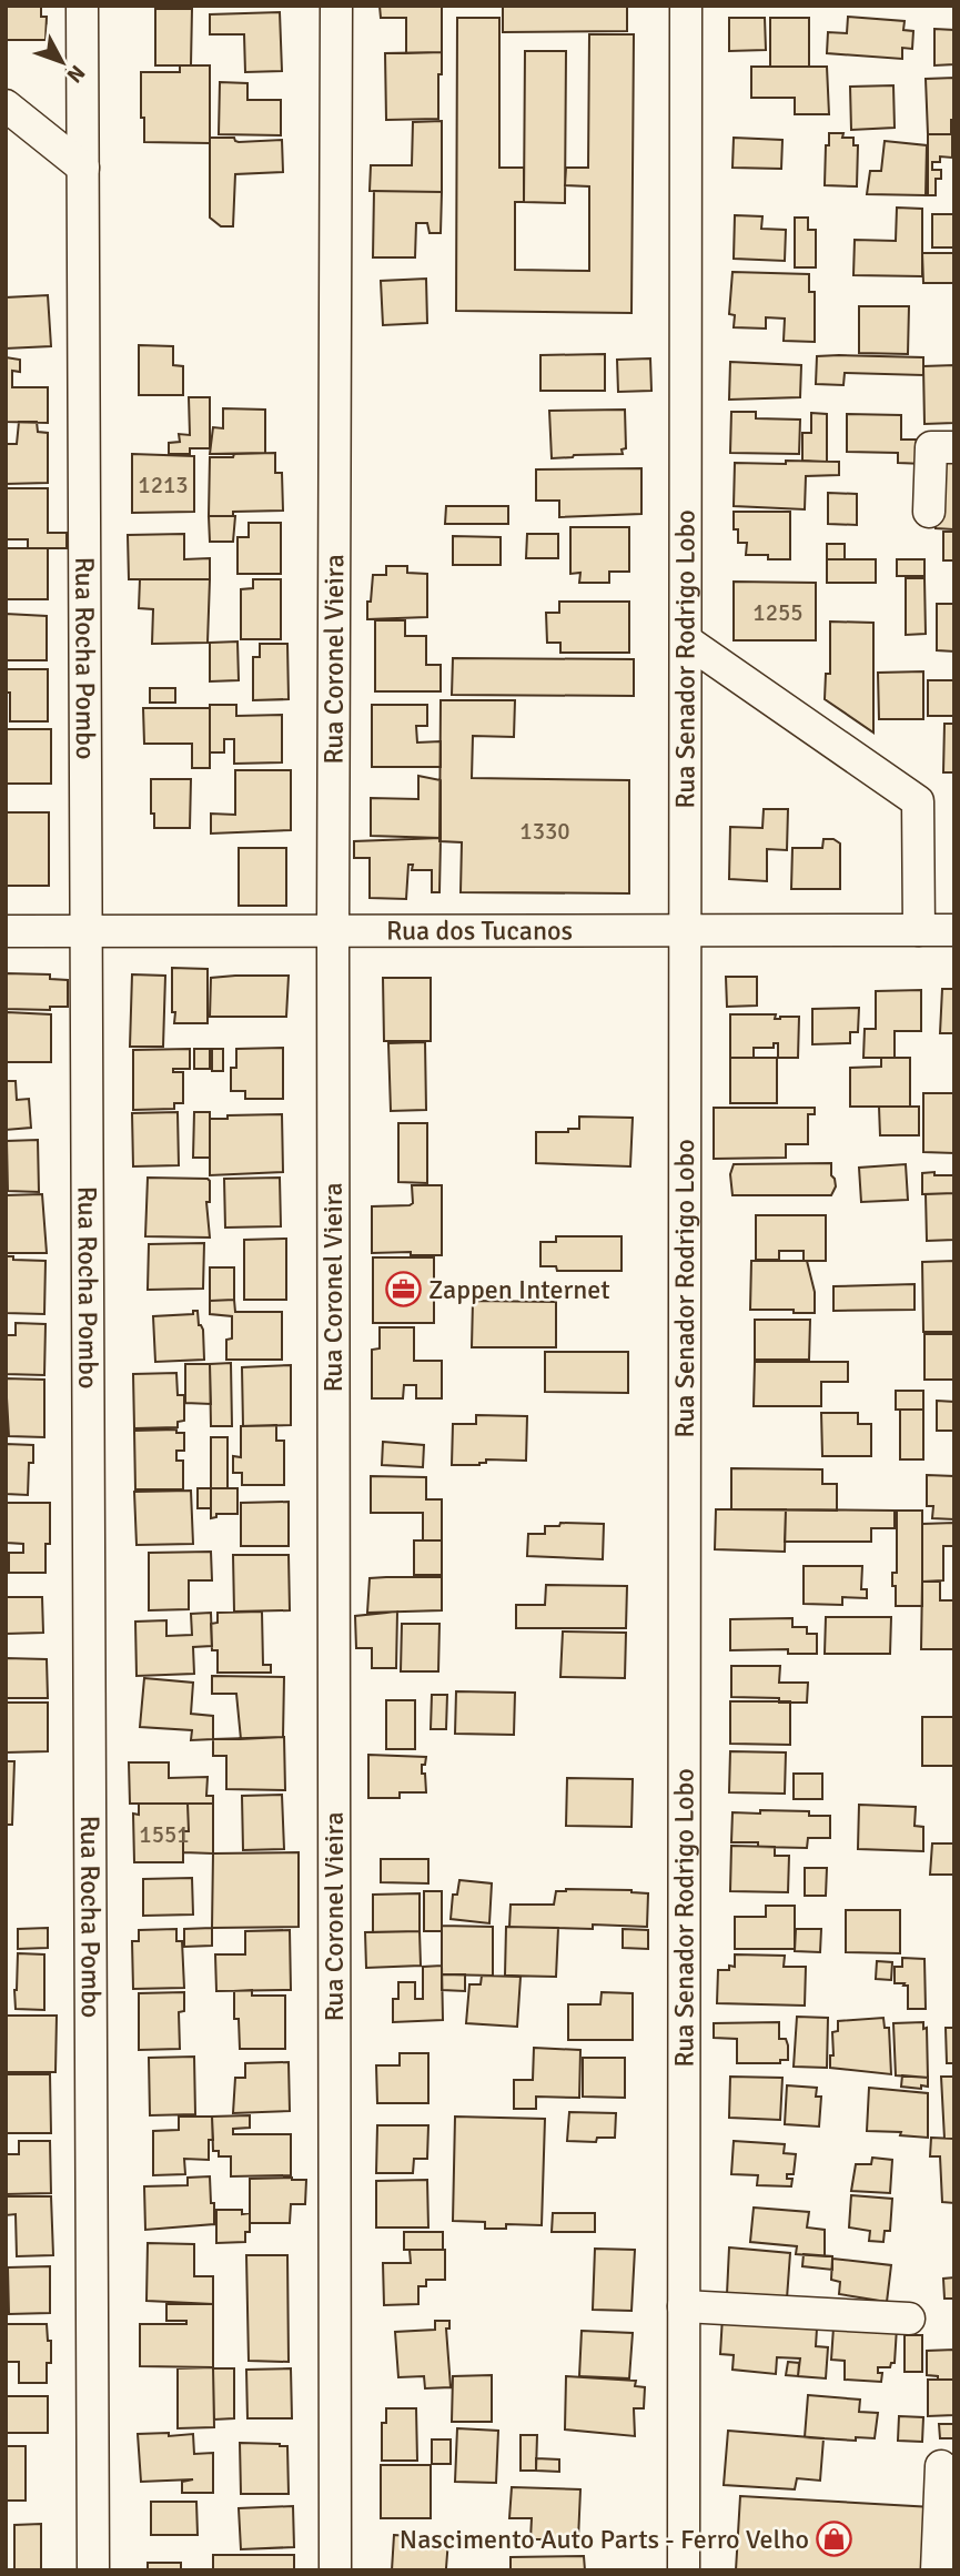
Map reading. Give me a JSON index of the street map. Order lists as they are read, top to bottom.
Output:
{
  "streets": {
    "street": [
      "Rua Coronel Vieira",
      "Rua Rocha Pombo",
      "Rua Senador Rodrigo Lobo",
      "Rua dos Tucanos"
    ]
  },
  "crossings": [
    ["Rua Coronel Vieira", "Rua dos Tucanos"],
    ["Rua Rocha Pombo", "Rua dos Tucanos"],
    ["Rua Senador Rodrigo Lobo", "Rua dos Tucanos"]
  ],
  "places": {
    "office": ["Zappen Internet"],
    "shop": ["Nascimento Auto Parts - Ferro Velho"]
  },
  "house_numbers": [
    "1213",
    "1255",
    "1330",
    "1551"
  ],
  "north": "bottom right"
}
